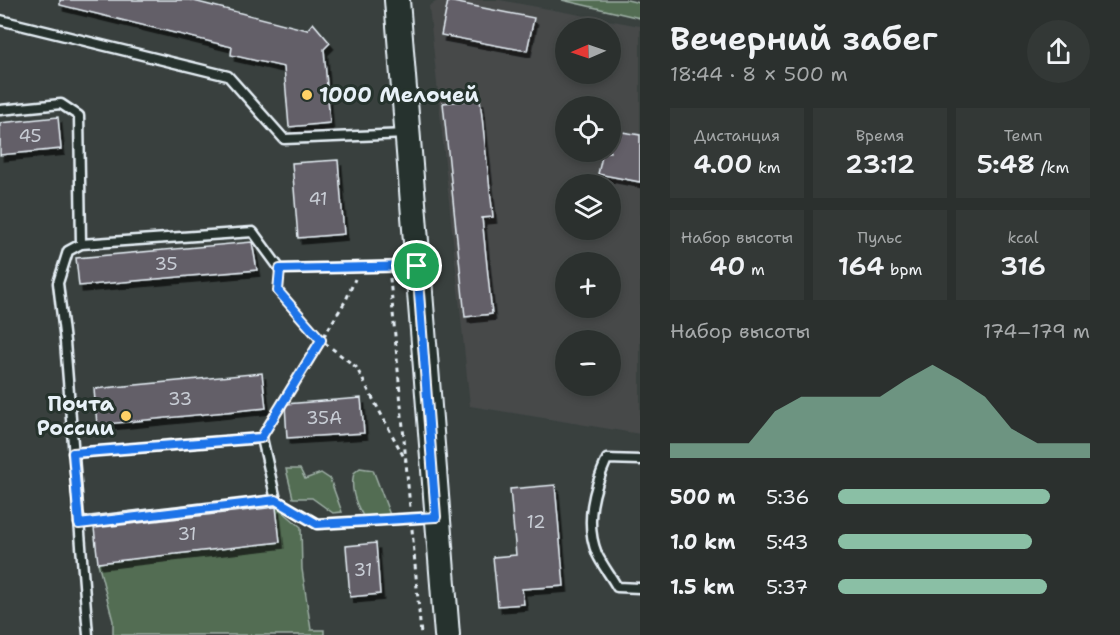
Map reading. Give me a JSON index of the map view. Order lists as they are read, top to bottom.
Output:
{
  "places": ["1000 Мелочей", "Почта России"],
  "house_numbers": [
    "45",
    "41",
    "35",
    "33",
    "35А",
    "12",
    "31",
    "31"
  ],
  "north": "left",
  "page": {
    "heading": ["Вечерний забег", "18:44 · 8 × 500 m"],
    "map_buttons": ["+", "−"],
    "stats": [
      ["Дистанция", "4.00 km"],
      ["Время", "23:12"],
      ["Темп", "5:48 /km"],
      ["Набор высоты", "40 m"],
      ["Пульс", "164 bpm"],
      ["kcal", "316"]
    ],
    "chart": ["Набор высоты", "174–179 m"],
    "list": [
      {
        "name": "500 m",
        "note": "5:36"
      },
      {
        "name": "1.0 km",
        "note": "5:43"
      },
      {
        "name": "1.5 km",
        "note": "5:37"
      }
    ]
  }
}
